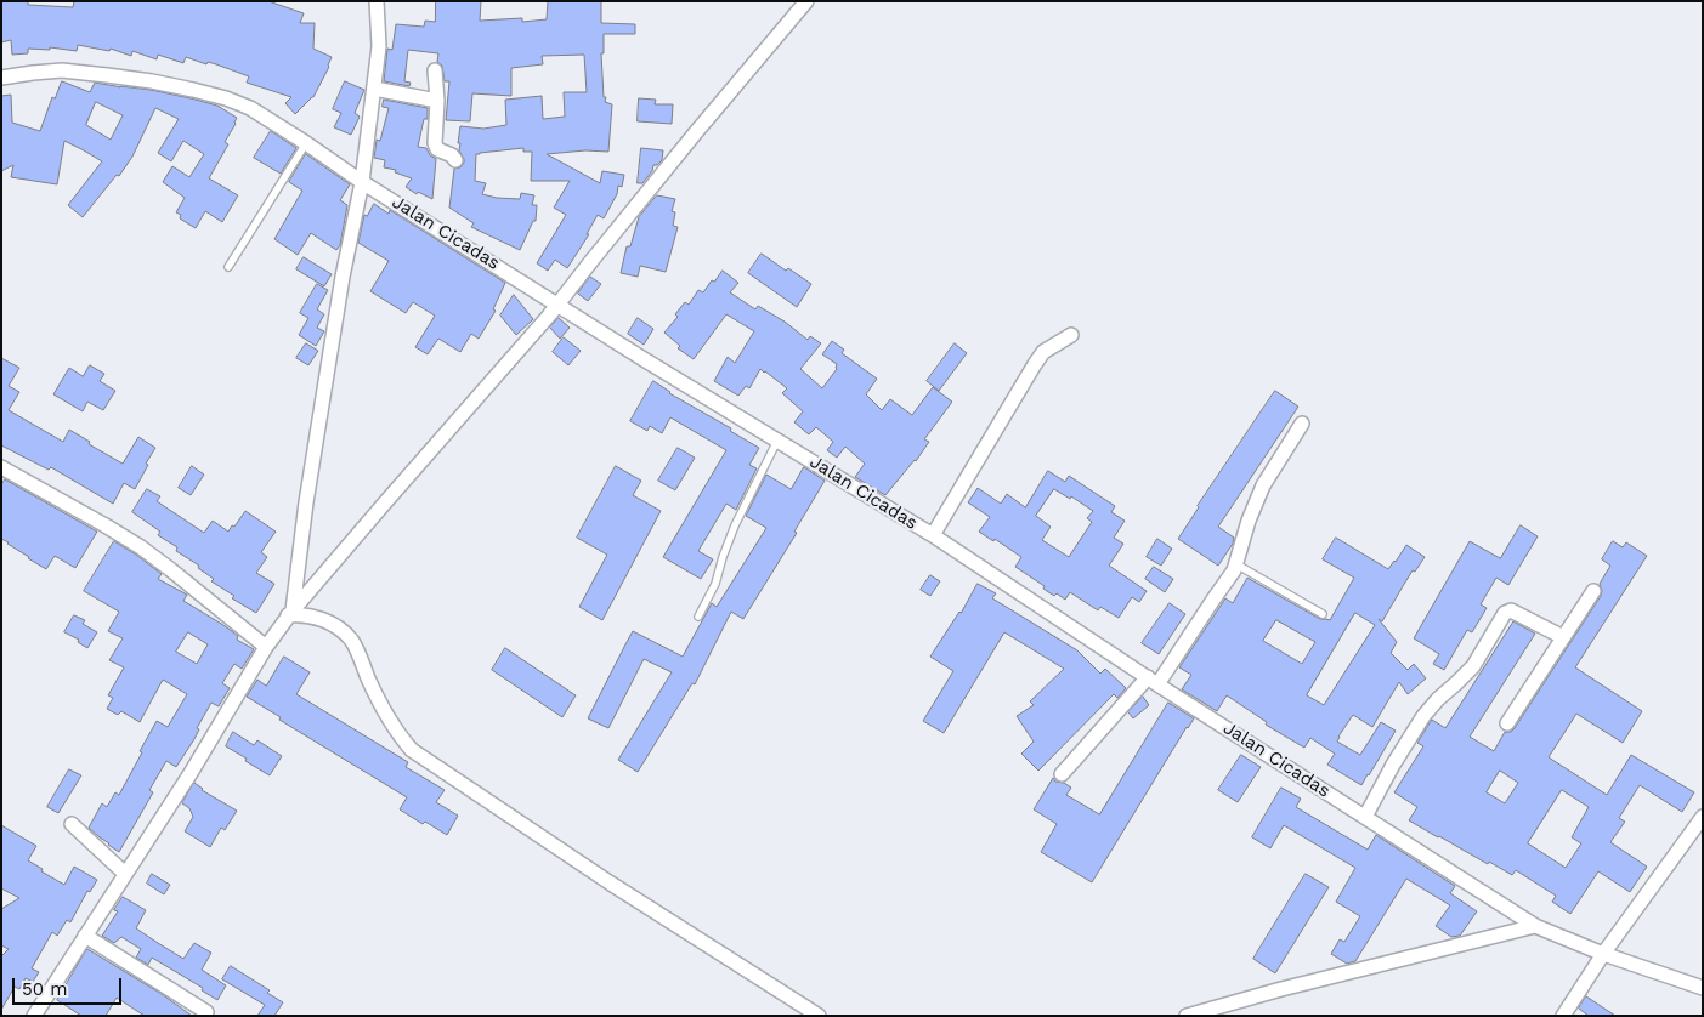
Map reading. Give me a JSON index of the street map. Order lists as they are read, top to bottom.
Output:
{
  "streets": {
    "street": ["Jalan Cicadas"]
  },
  "scale_bar": "50 m"
}
